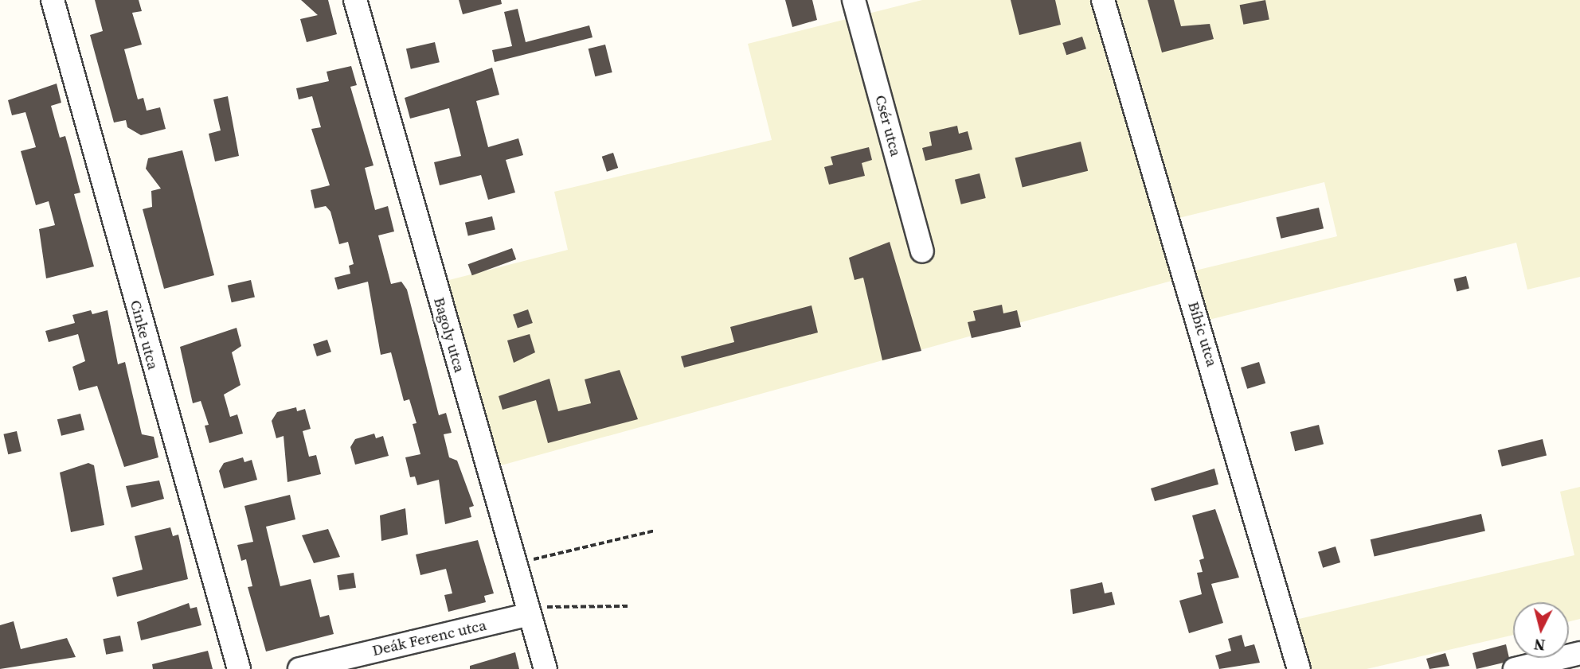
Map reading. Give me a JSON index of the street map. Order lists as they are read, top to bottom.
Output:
{
  "streets": {
    "street": [
      "Csér utca",
      "Bíbic utca",
      "Cinke utca",
      "Bagoly utca",
      "Deák Ferenc utca"
    ]
  },
  "crossings": [
    ["Bagoly utca", "Deák Ferenc utca"]
  ],
  "north": "bottom"
}
